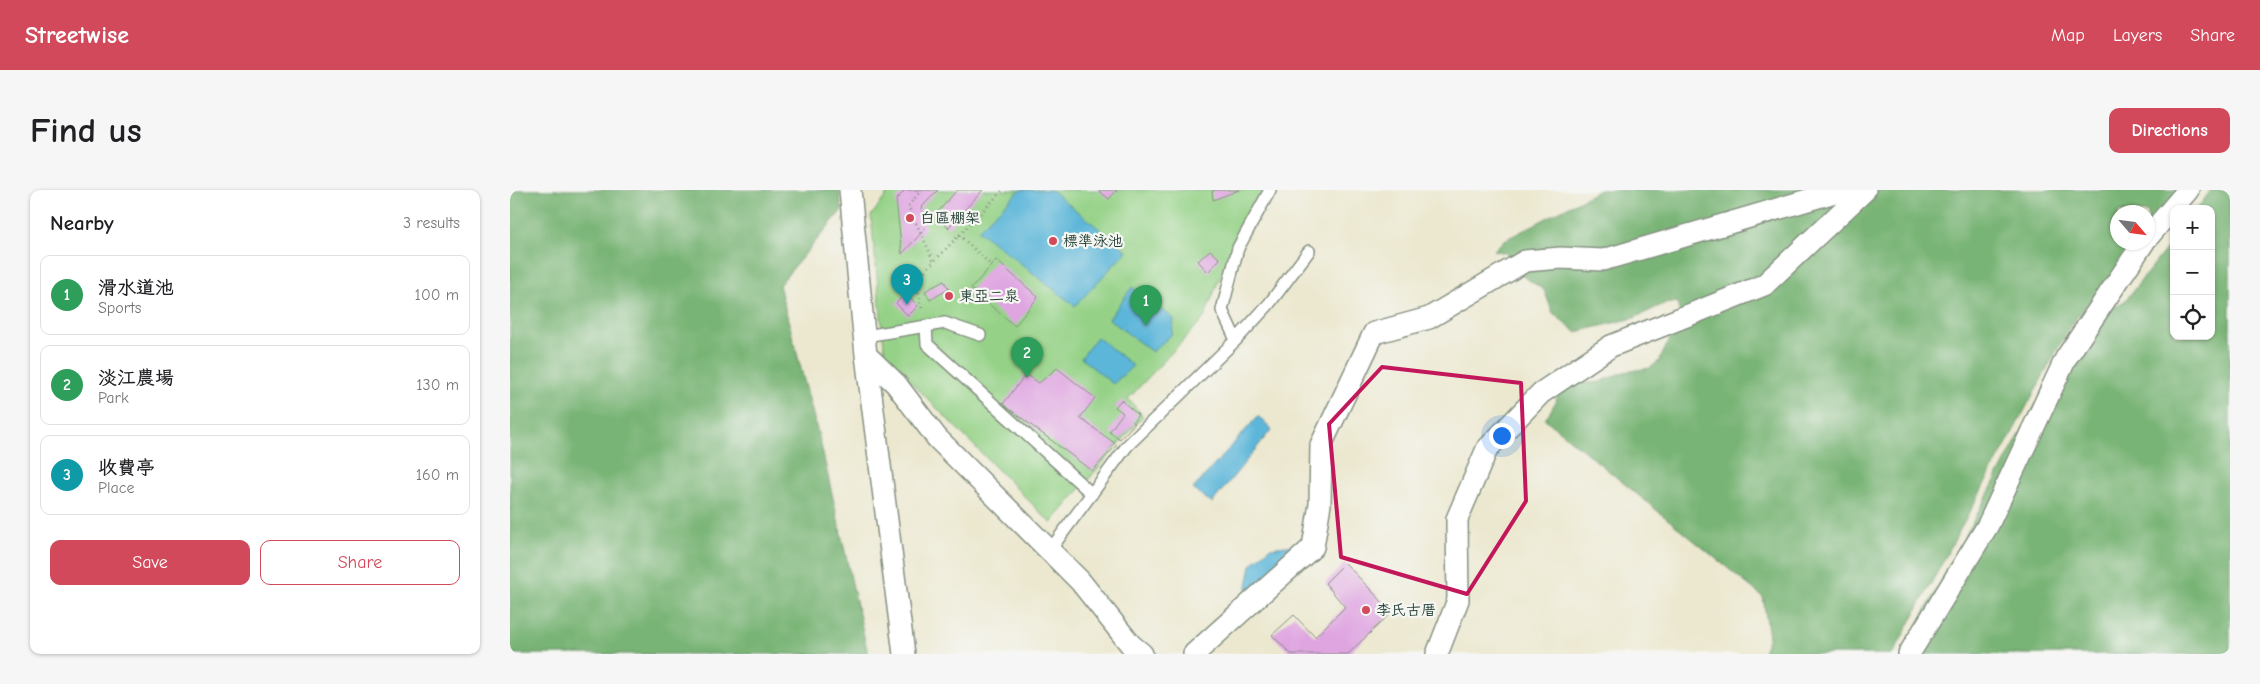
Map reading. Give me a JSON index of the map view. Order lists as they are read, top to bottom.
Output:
{
  "places": [
    "白區棚架",
    "標準泳池",
    "東亞二泉",
    "李氏古厝"
  ],
  "north": "bottom right",
  "page": {
    "header": "Streetwise",
    "nav": ["Map", "Layers", "Share"],
    "buttons": [
      "Directions",
      ["Save", "Share"]
    ],
    "title": "Find us",
    "heading": ["Nearby", "3 results"],
    "map_buttons": ["+", "−"],
    "list": [
      {
        "mark": "1",
        "name": "滑水道池",
        "note": "Sports",
        "value": "100 m"
      },
      {
        "mark": "2",
        "name": "淡江農場",
        "note": "Park",
        "value": "130 m"
      },
      {
        "mark": "3",
        "name": "收費亭",
        "note": "Place",
        "value": "160 m"
      }
    ],
    "pins": ["3", "1", "2"]
  }
}
